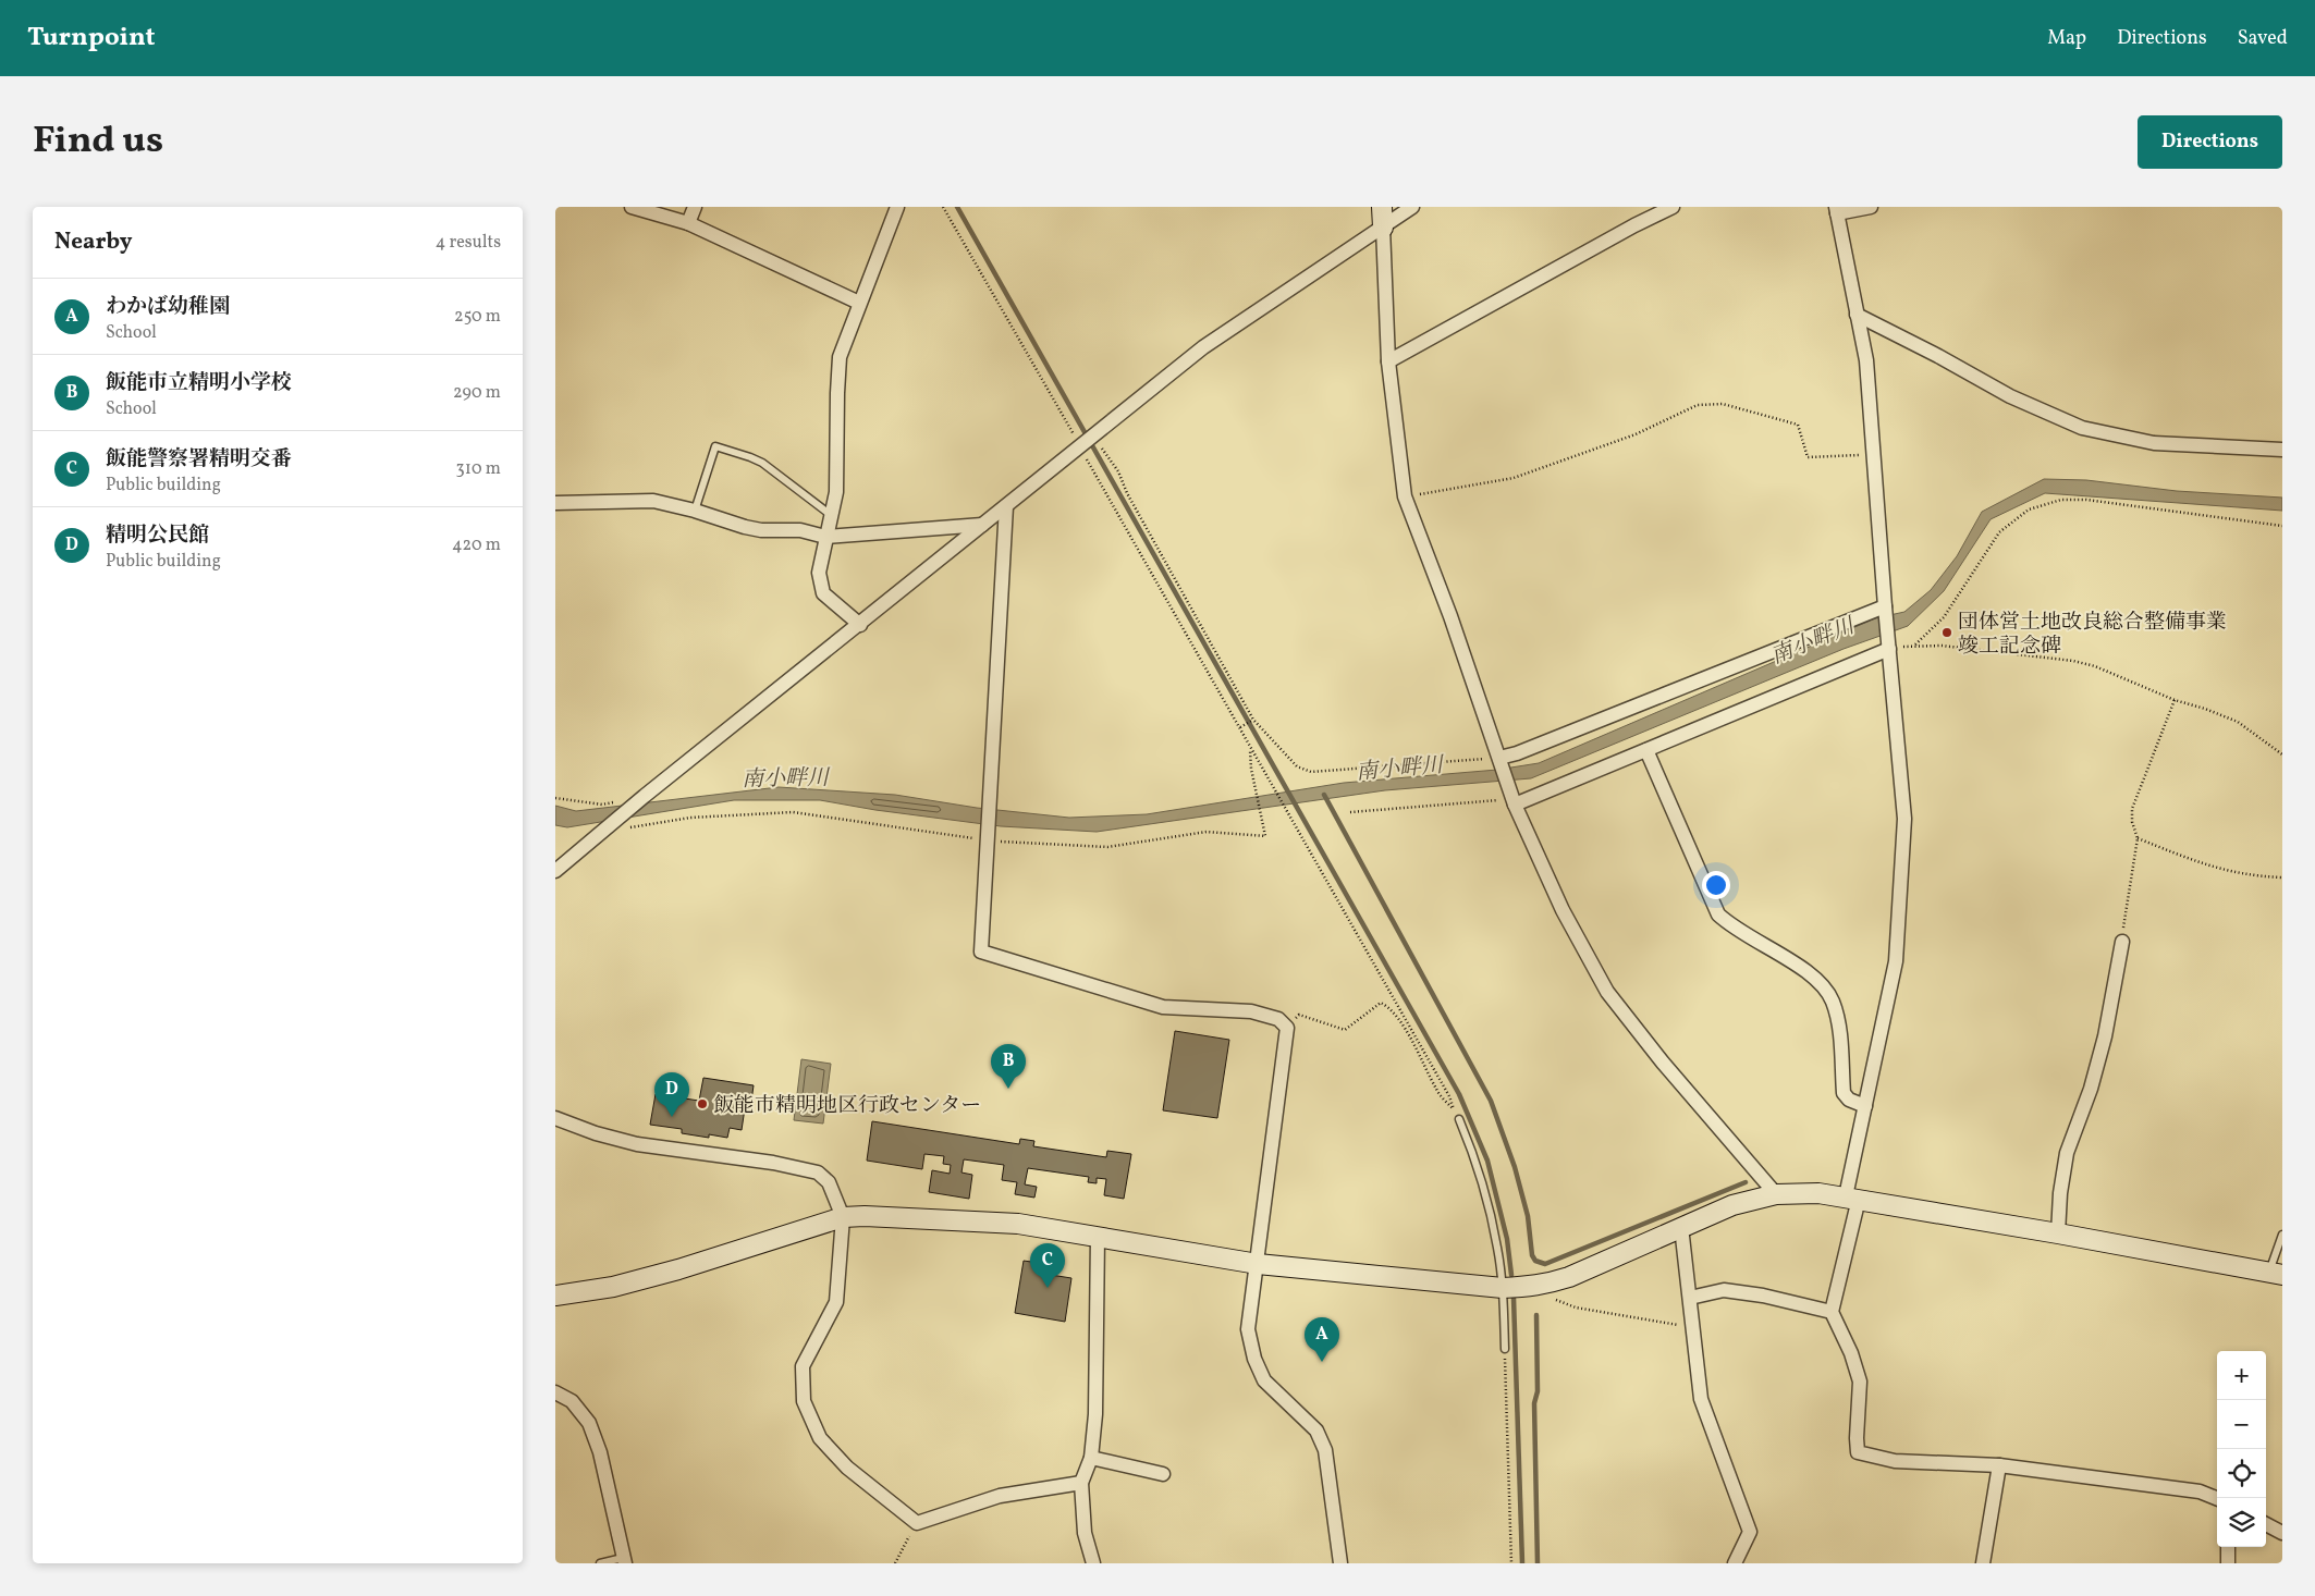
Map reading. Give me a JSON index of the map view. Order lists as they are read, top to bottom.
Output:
{
  "water": ["南小畔川"],
  "places": ["団体営土地改良総合整備事業 竣工記念碑", "飯能市精明地区行政センター"],
  "page": {
    "header": "Turnpoint",
    "nav": ["Map", "Directions", "Saved"],
    "title": "Find us",
    "buttons": "Directions",
    "heading": ["Nearby", "4 results"],
    "list": [
      {
        "mark": "A",
        "name": "わかば幼稚園",
        "note": "School",
        "value": "250 m"
      },
      {
        "mark": "B",
        "name": "飯能市立精明小学校",
        "note": "School",
        "value": "290 m"
      },
      {
        "mark": "C",
        "name": "飯能警察署精明交番",
        "note": "Public building",
        "value": "310 m"
      },
      {
        "mark": "D",
        "name": "精明公民館",
        "note": "Public building",
        "value": "420 m"
      }
    ],
    "pins": [
      "B",
      "D",
      "C",
      "A"
    ],
    "map_buttons": ["+", "−"]
  }
}
